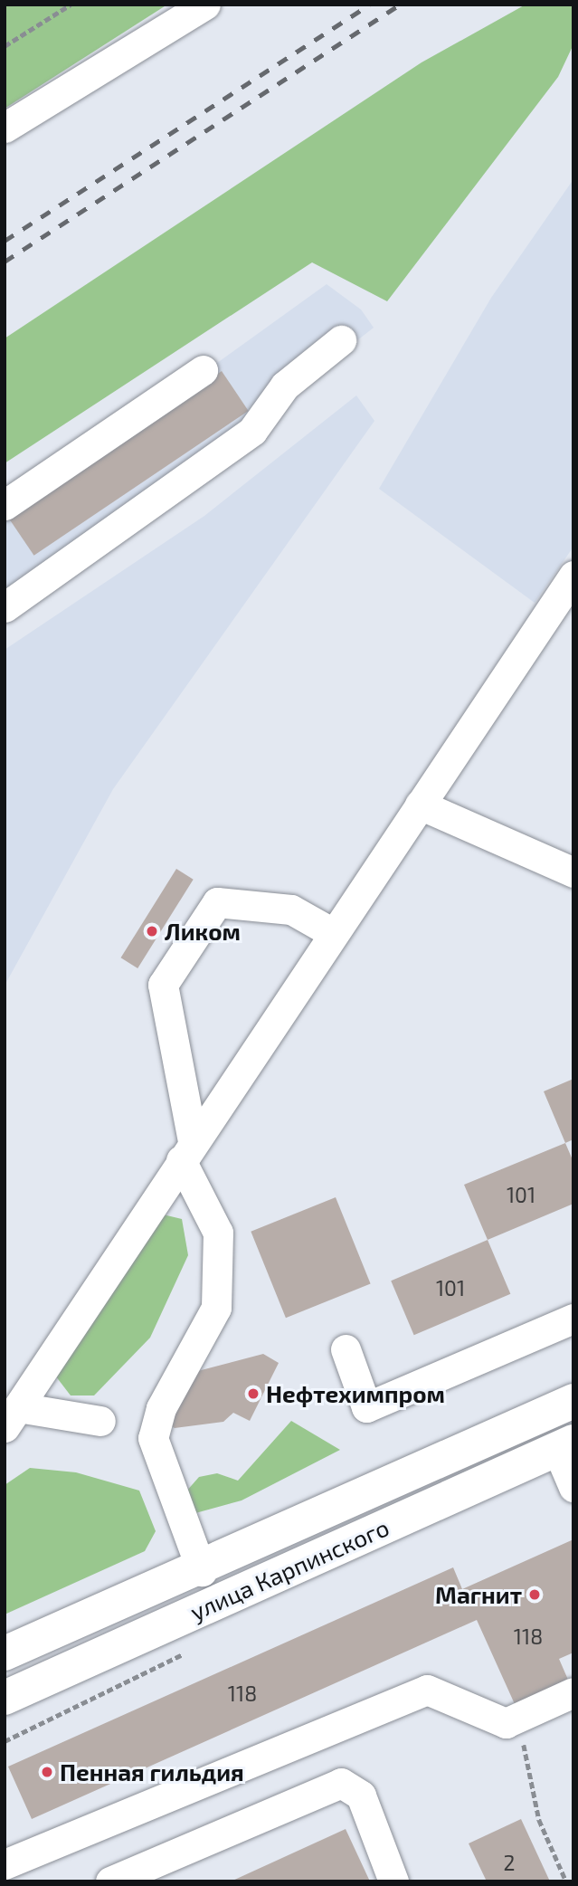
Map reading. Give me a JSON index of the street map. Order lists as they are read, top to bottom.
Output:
{
  "streets": {
    "main road": ["улица Карпинского"]
  },
  "places": [
    "Ликом",
    "Нефтехимпром",
    "Магнит",
    "Пенная гильдия"
  ],
  "house_numbers": [
    "101",
    "101",
    "118",
    "118",
    "2"
  ]
}
